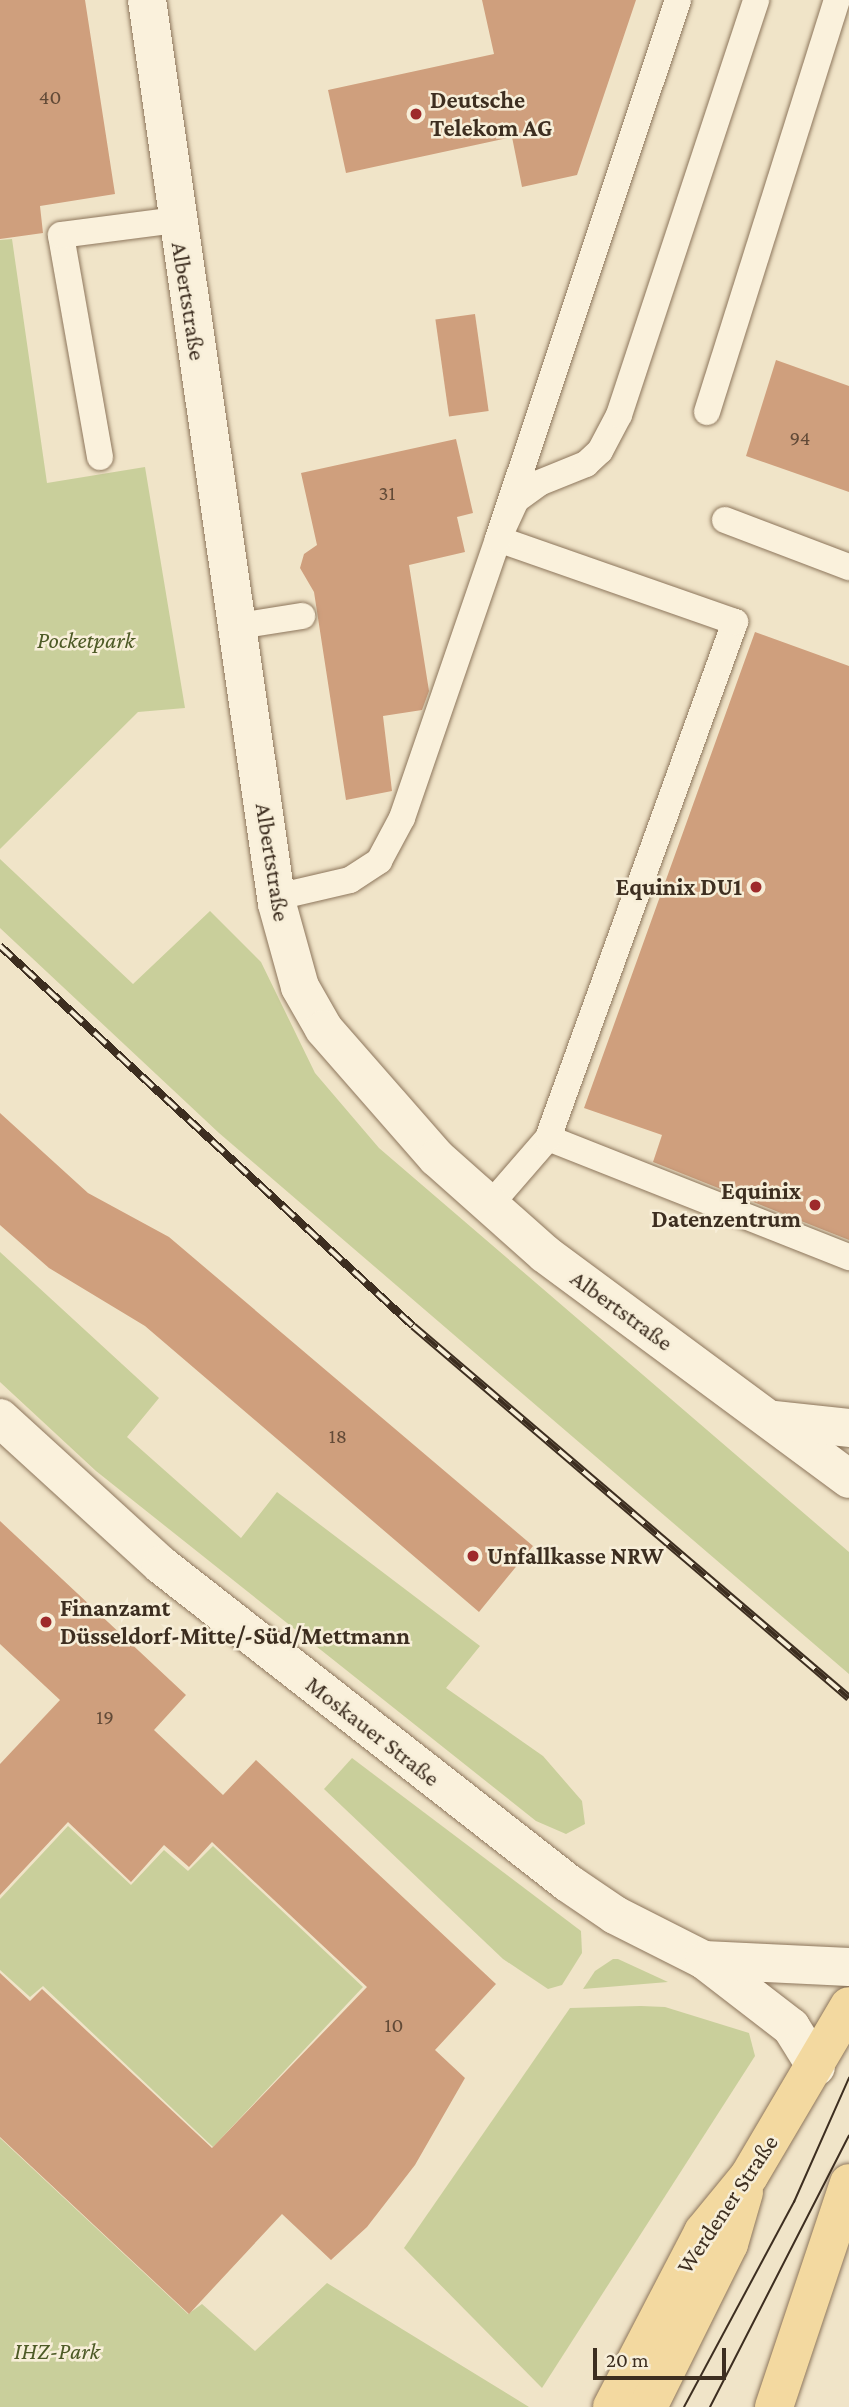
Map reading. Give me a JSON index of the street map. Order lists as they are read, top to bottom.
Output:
{
  "streets": {
    "main road": ["Werdener Straße"],
    "street": ["Albertstraße", "Moskauer Straße"]
  },
  "crossings": [
    ["Moskauer Straße", "Werdener Straße"]
  ],
  "parks": ["Pocketpark", "IHZ-Park"],
  "places": [
    "Deutsche Telekom AG",
    "Equinix DU1",
    "Equinix Datenzentrum",
    "Unfallkasse NRW",
    "Finanzamt Düsseldorf-Mitte/-Süd/Mettmann"
  ],
  "house_numbers": [
    "40",
    "94",
    "31",
    "18",
    "19",
    "10"
  ],
  "scale_bar": "20 m"
}
